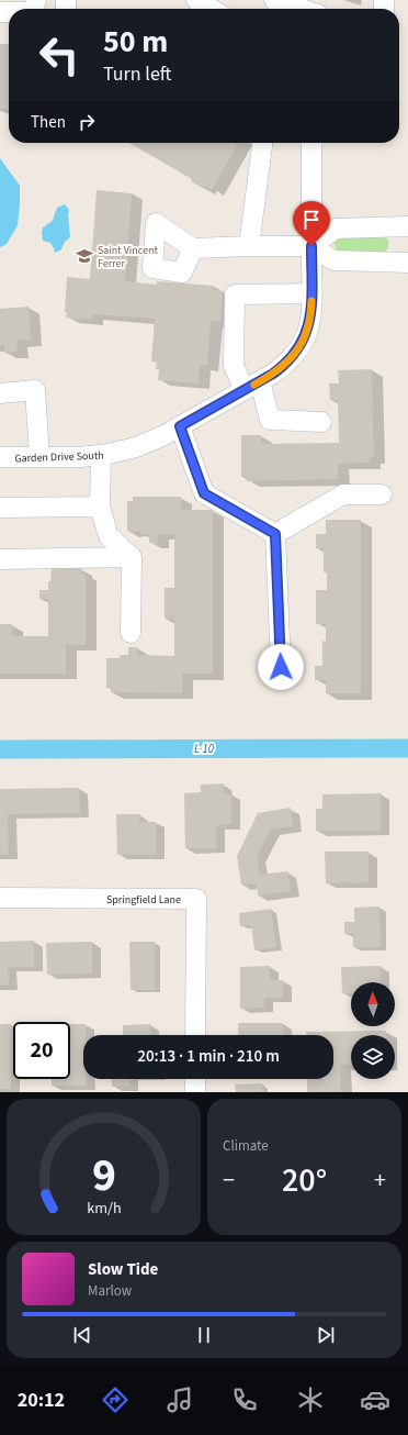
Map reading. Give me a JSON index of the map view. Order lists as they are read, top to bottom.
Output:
{
  "streets": {
    "street": ["Garden Drive South", "Springfield Lane"]
  },
  "water": ["L-10"],
  "places": {
    "school or university": ["Saint Vincent Ferrer"]
  },
  "north": "top",
  "page": {
    "turn": ["50 m", "Turn left"],
    "then": "Then",
    "limit": "20",
    "trip": "20:13 · 1 min · 210 m",
    "tile": "Climate",
    "heat": ["−", "20°", "+"],
    "song": ["Slow Tide", "Marlow"],
    "tabs": "20:12",
    "gauge": ["9", "km/h"]
  }
}
